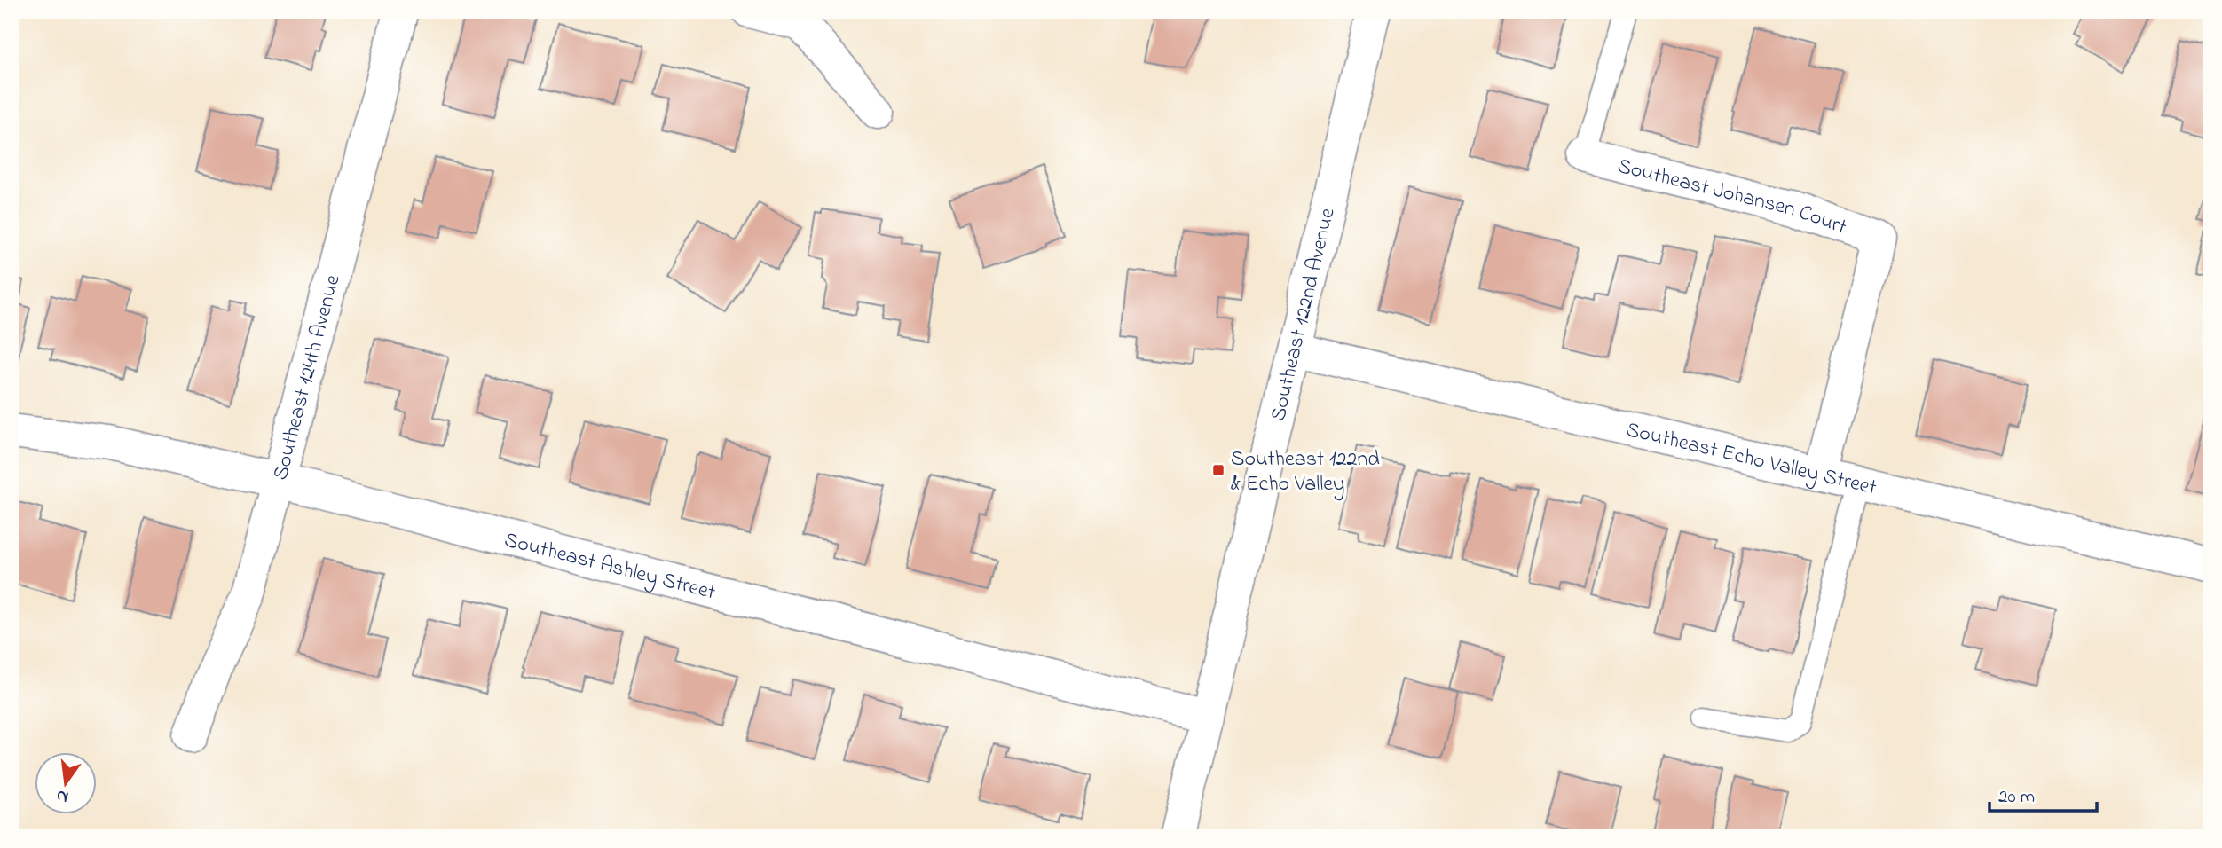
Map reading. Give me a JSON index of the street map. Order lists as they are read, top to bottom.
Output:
{
  "streets": {
    "street": [
      "Southeast Johansen Court",
      "Southeast 122nd Avenue",
      "Southeast 124th Avenue",
      "Southeast Echo Valley Street",
      "Southeast Ashley Street"
    ]
  },
  "crossings": [
    ["Southeast Johansen Court", "Southeast Echo Valley Street"],
    ["Southeast 122nd Avenue", "Southeast Echo Valley Street"],
    ["Southeast 122nd Avenue", "Southeast Ashley Street"],
    ["Southeast 124th Avenue", "Southeast Ashley Street"]
  ],
  "places": {
    "transit": ["Southeast 122nd & Echo Valley"]
  },
  "scale_bar": "20 m",
  "north": "bottom"
}
